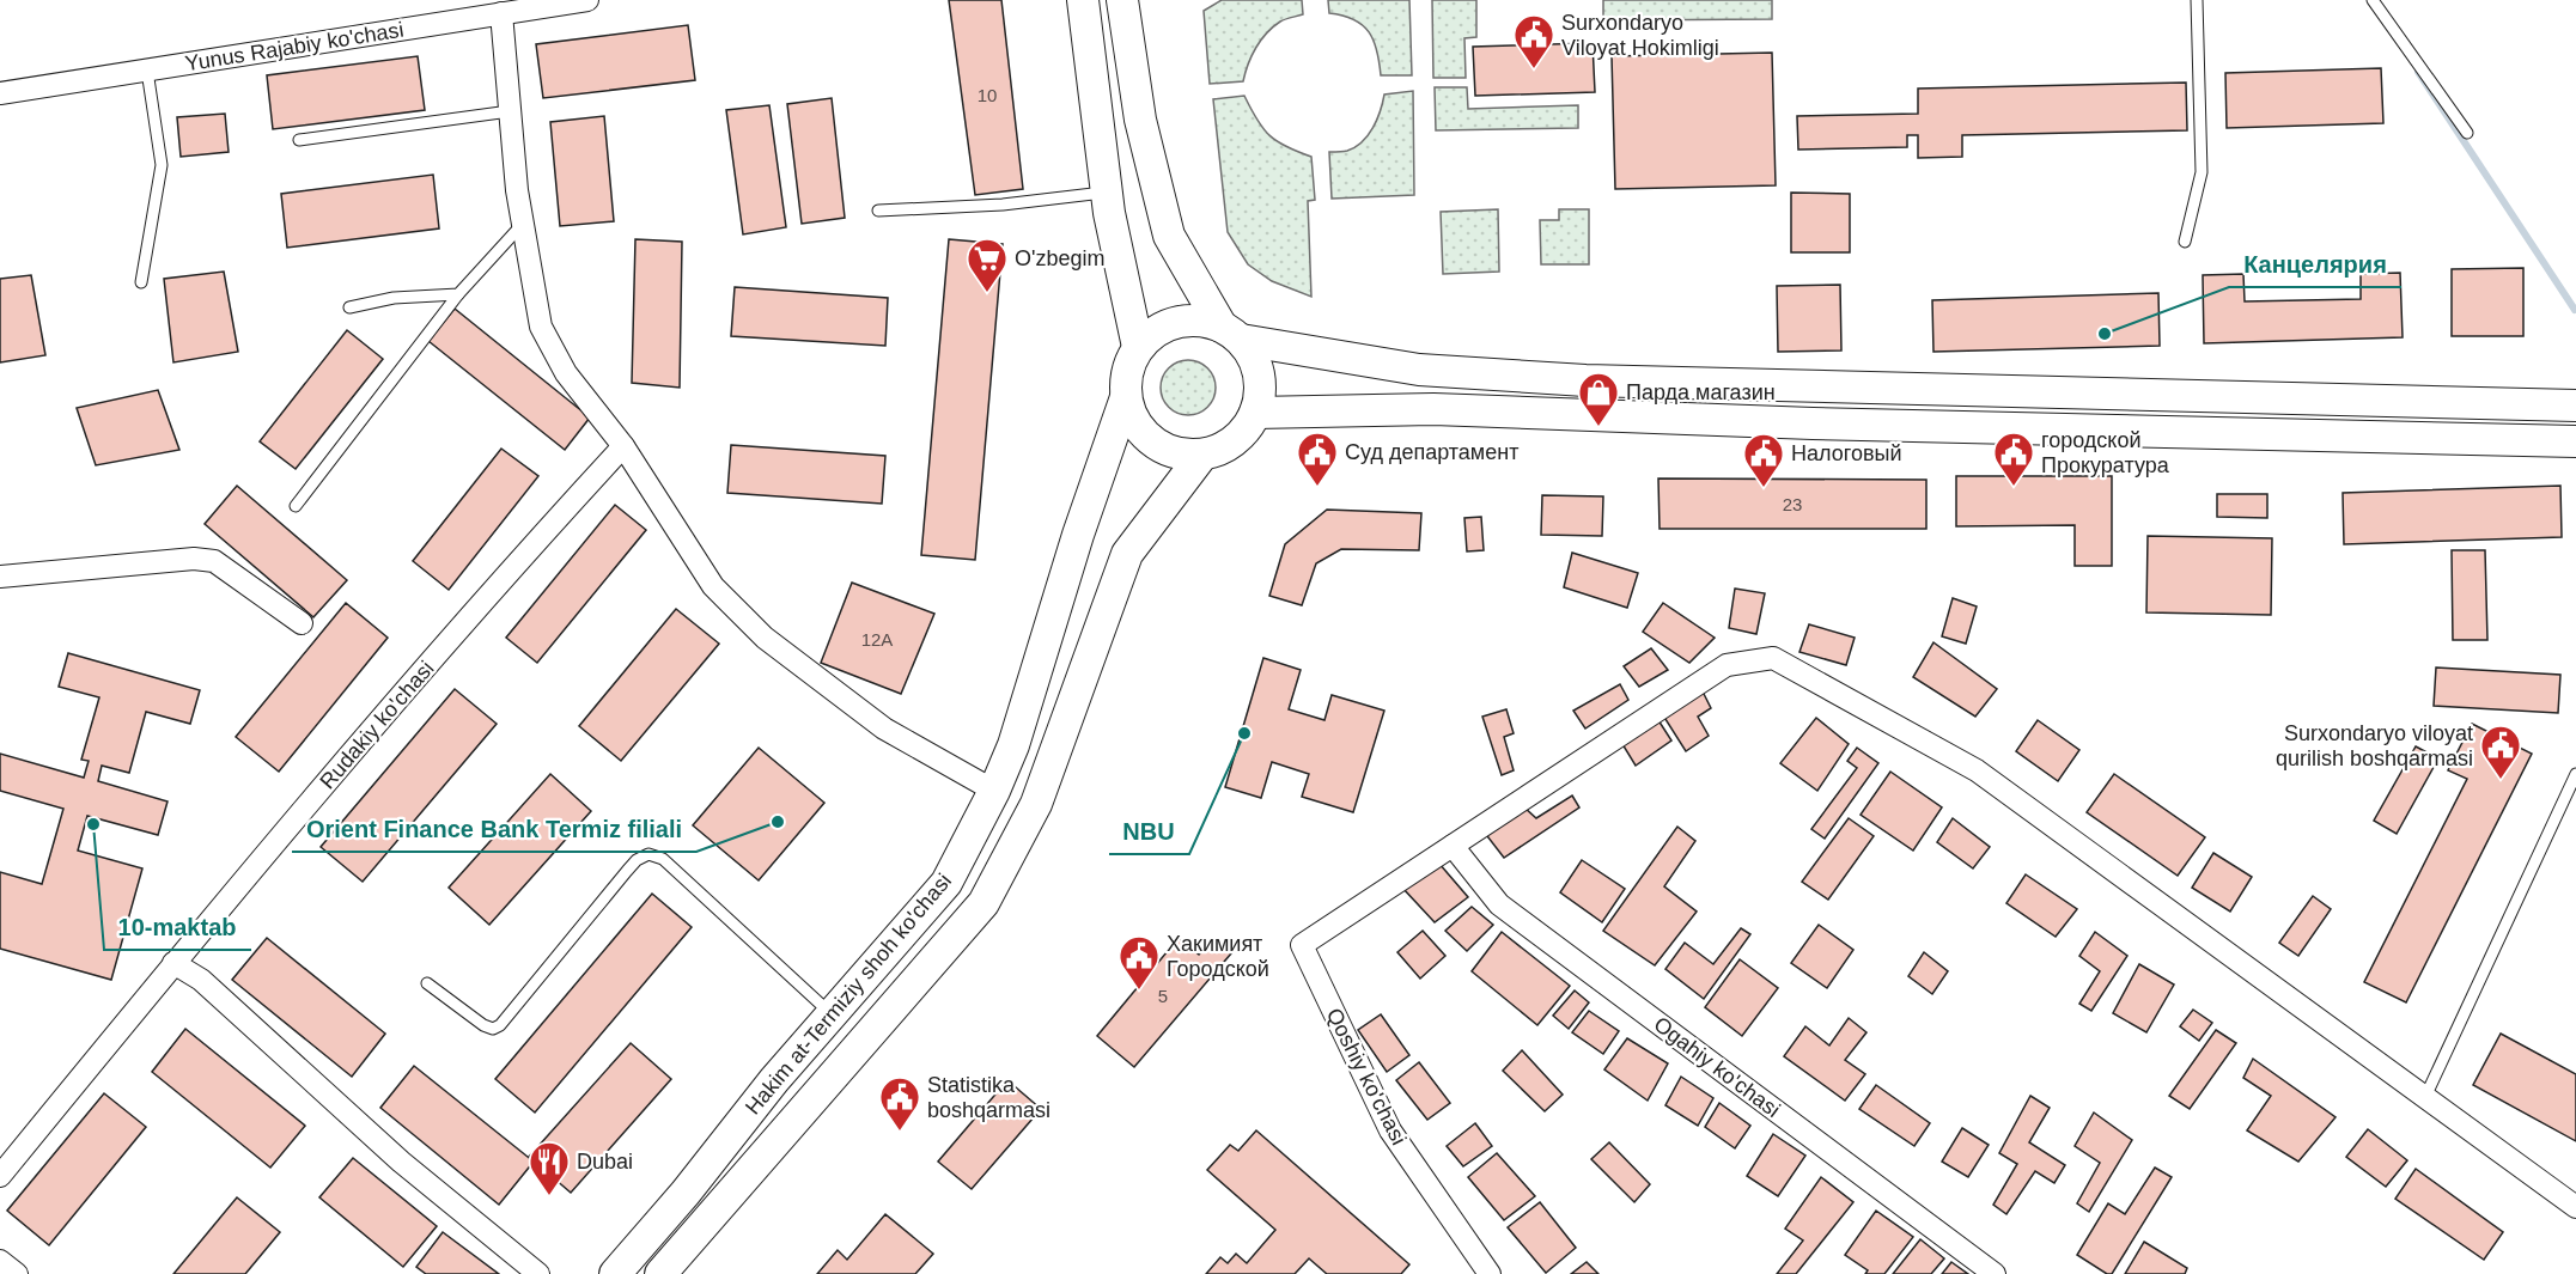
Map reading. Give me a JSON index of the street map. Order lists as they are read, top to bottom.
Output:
{
  "streets": {
    "main road": ["Hakim at-Termiziy shoh ko'chasi"],
    "street": [
      "Yunus Rajabiy ko'chasi",
      "Rudakiy ko'chasi",
      "Ogahiy ko'chasi",
      "Qoshiy ko'chasi"
    ]
  },
  "crossings": [
    ["Ogahiy ko'chasi", "Qoshiy ko'chasi"]
  ],
  "places": {
    "public building": [
      "Surxondaryo Viloyat Hokimligi",
      "Суд департамент",
      "городской Прокуратура",
      "Налоговый",
      "Surxondaryo viloyat qurilish boshqarmasi",
      "Хакимият Городской",
      "Statistika boshqarmasi"
    ],
    "supermarket": ["O'zbegim"],
    "other": [
      "Канцелярия",
      "NBU",
      "Orient Finance Bank Termiz filiali",
      "10-maktab"
    ],
    "shop": ["Парда магазин"],
    "restaurant": ["Dubai"]
  },
  "house_numbers": [
    "10",
    "23",
    "12A",
    "5"
  ]
}
